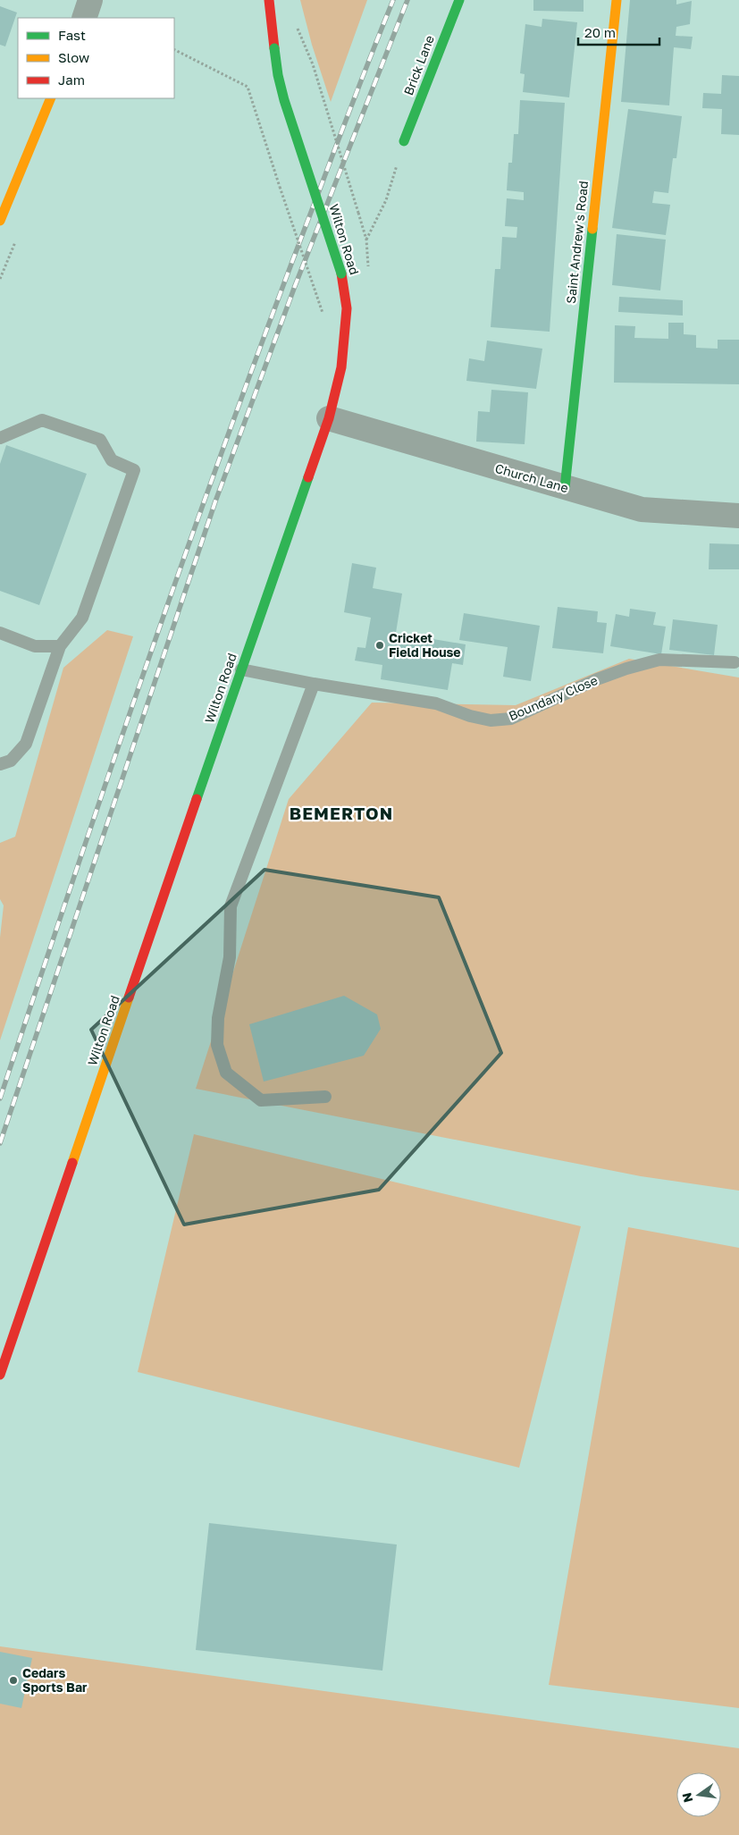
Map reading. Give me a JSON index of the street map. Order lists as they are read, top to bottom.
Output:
{
  "streets": {
    "main road": ["Brick Lane", "Wilton Road", "Saint Andrew's Road"],
    "street": ["Church Lane"],
    "lane": ["Boundary Close"]
  },
  "crossings": [
    ["Wilton Road", "Church Lane"],
    ["Wilton Road", "Boundary Close"],
    ["Saint Andrew's Road", "Church Lane"]
  ],
  "districts": ["BEMERTON"],
  "places": ["Cricket Field House", "Cedars Sports Bar"],
  "legend": ["Fast", "Slow", "Jam"],
  "scale_bar": "20 m",
  "north": "left"
}
